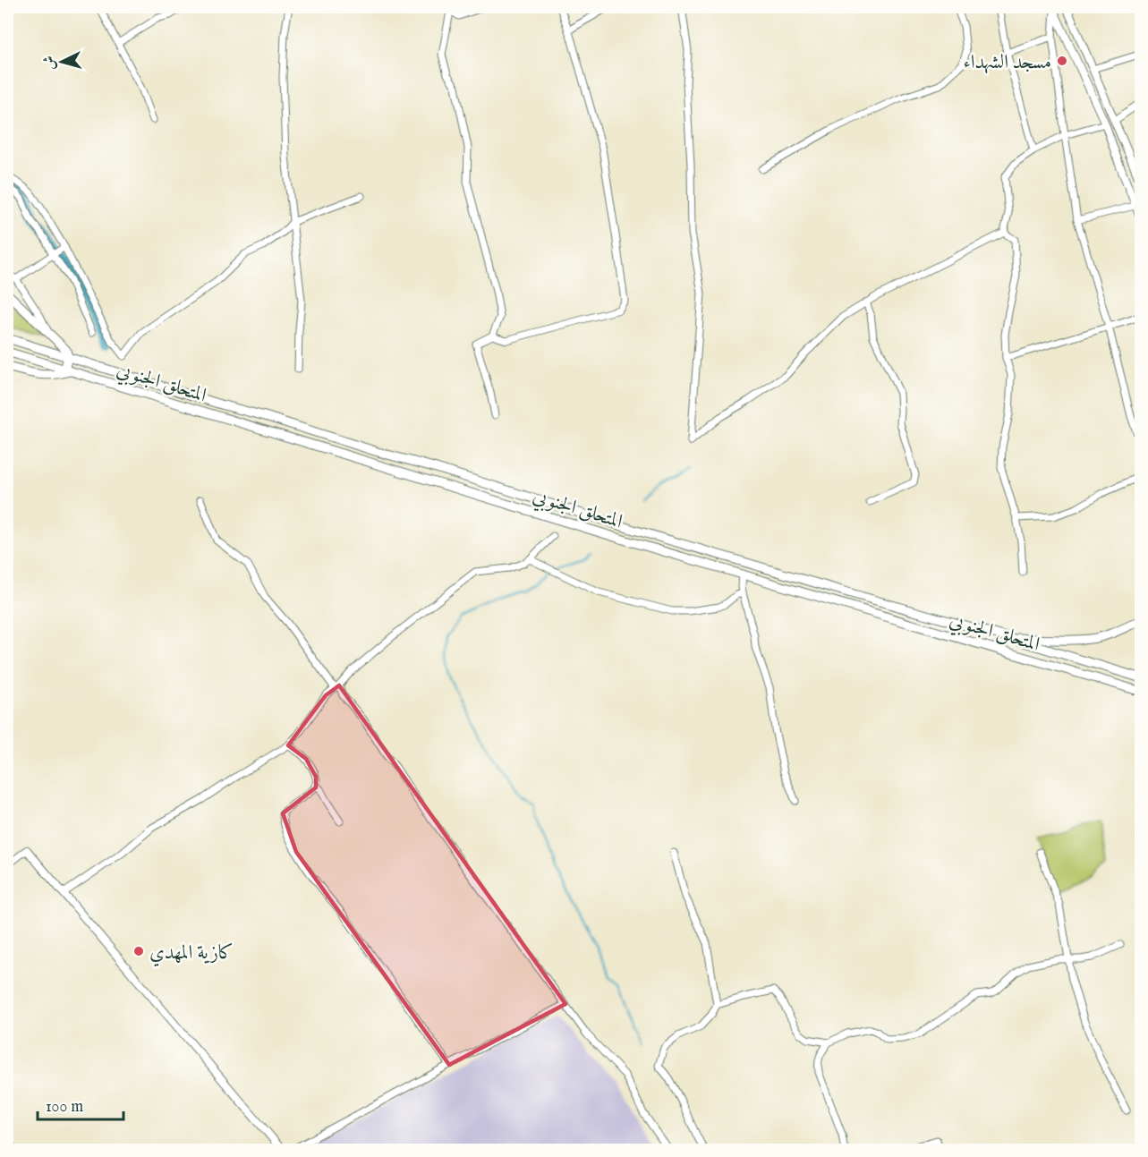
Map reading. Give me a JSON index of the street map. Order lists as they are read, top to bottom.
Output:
{
  "streets": {
    "highway": ["المتحلق الجنوبي"]
  },
  "places": ["مسجد الشهداء", "كازية المهدي"],
  "scale_bar": "100 m",
  "north": "left"
}
